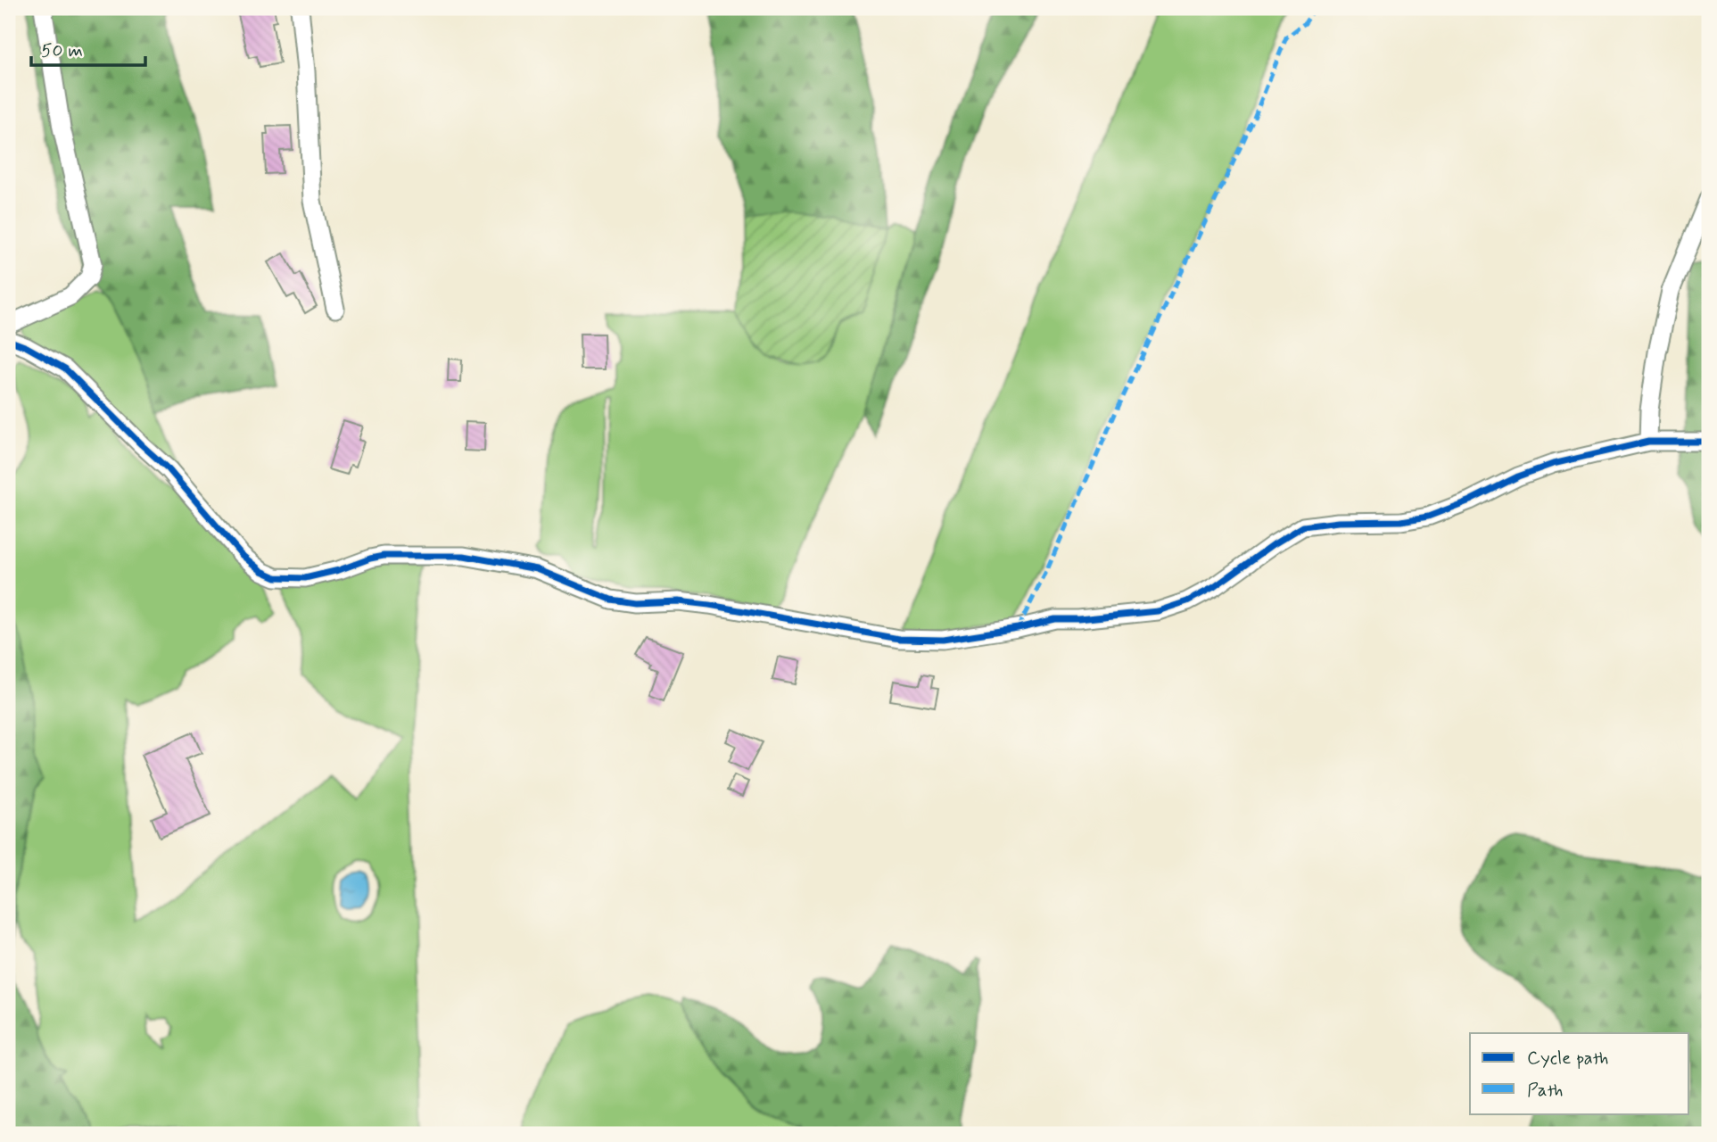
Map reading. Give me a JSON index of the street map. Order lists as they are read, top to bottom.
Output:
{
  "legend": ["Cycle path", "Path"],
  "scale_bar": "50 m"
}
